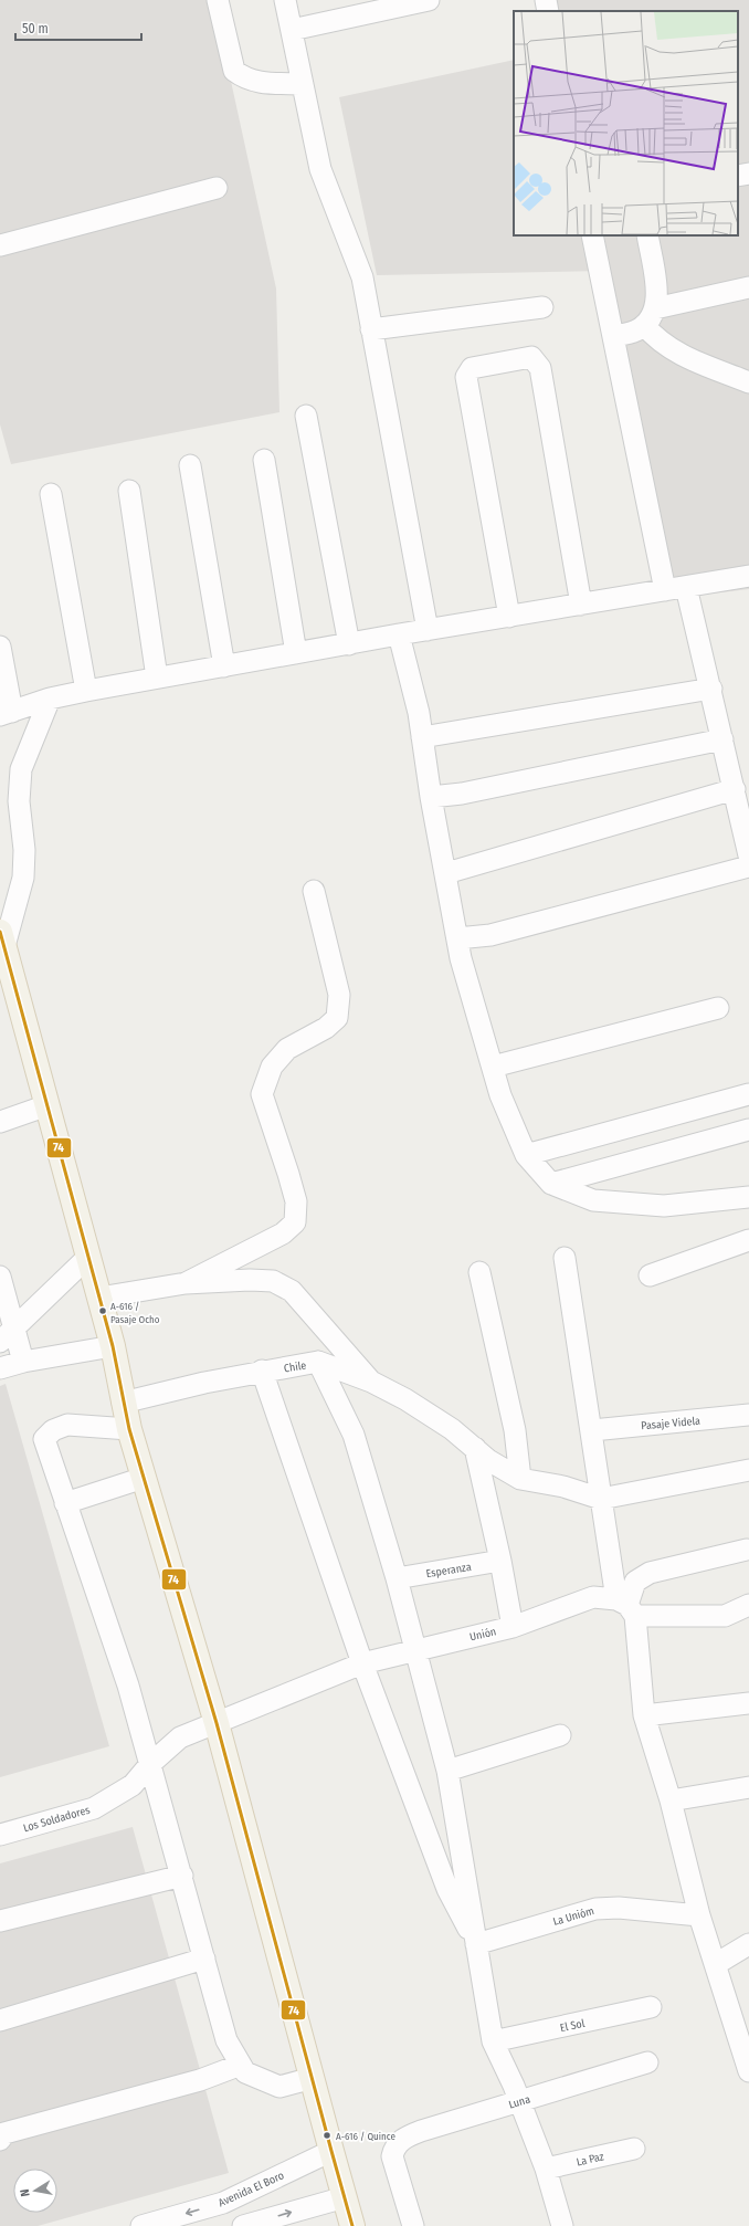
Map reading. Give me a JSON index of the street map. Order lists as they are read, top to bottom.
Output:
{
  "streets": {
    "street": [
      "Chile",
      "Pasaje Videla",
      "Esperanza",
      "Unión",
      "Los Soldadores",
      "La Unióm",
      "El Sol",
      "Luna",
      "La Paz",
      "Avenida El Boro"
    ]
  },
  "crossings": [
    ["Unión", "Los Soldadores"]
  ],
  "places": ["A-616 / Pasaje Ocho", "A-616 / Quince"],
  "lines": ["transit line 74"],
  "scale_bar": "50 m",
  "north": "left"
}
